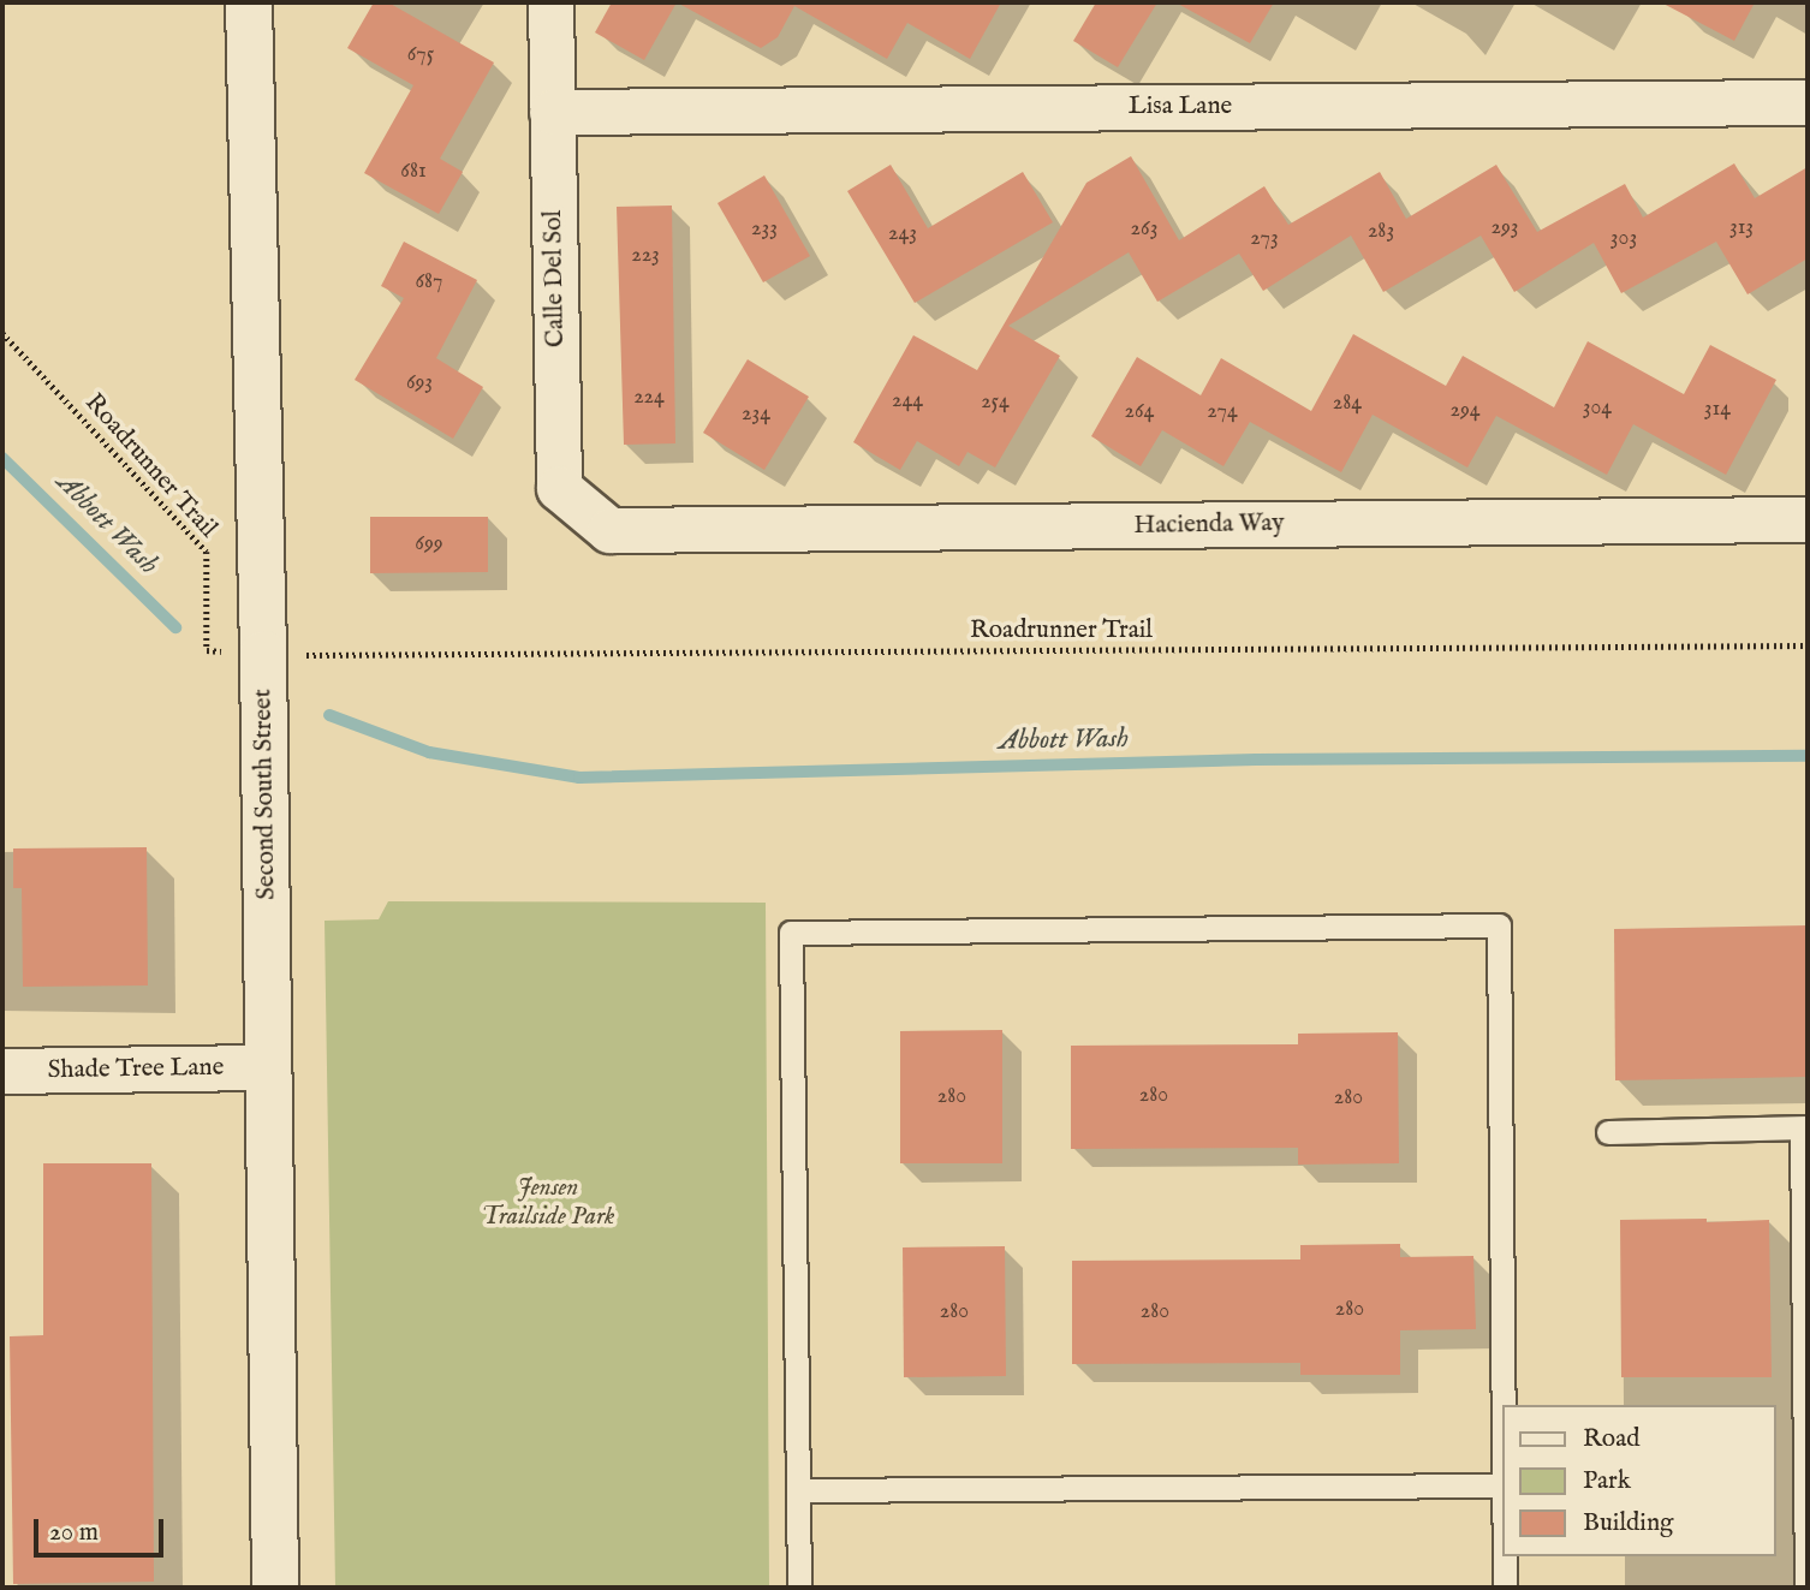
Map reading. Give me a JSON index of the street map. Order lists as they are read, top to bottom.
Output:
{
  "streets": {
    "street": [
      "Lisa Lane",
      "Calle Del Sol",
      "Hacienda Way",
      "Second South Street",
      "Shade Tree Lane"
    ],
    "path": ["Roadrunner Trail"]
  },
  "crossings": [
    ["Lisa Lane", "Calle Del Sol"],
    ["Calle Del Sol", "Hacienda Way"],
    ["Second South Street", "Shade Tree Lane"]
  ],
  "water": ["Abbott Wash"],
  "parks": ["Jensen Trailside Park"],
  "house_numbers": [
    "675",
    "681",
    "293",
    "313",
    "233",
    "263",
    "283",
    "243",
    "273",
    "303",
    "223",
    "687",
    "693",
    "224",
    "244",
    "254",
    "284",
    "304",
    "314",
    "294",
    "264",
    "274",
    "234",
    "699",
    "280",
    "280",
    "280",
    "280",
    "280",
    "280"
  ],
  "legend": ["Road", "Park", "Building"],
  "scale_bar": "20 m"
}
